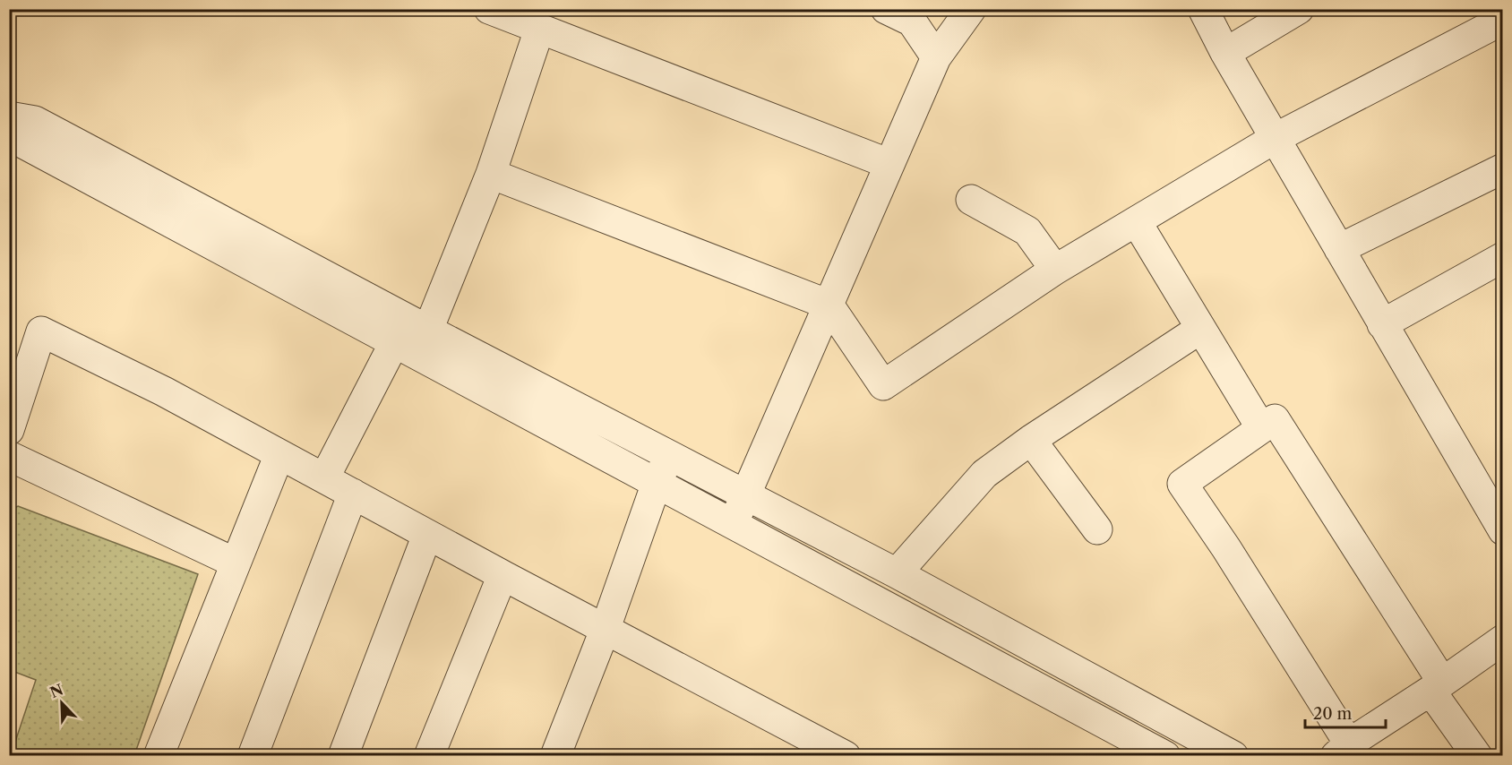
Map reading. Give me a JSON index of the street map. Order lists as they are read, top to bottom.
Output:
{
  "scale_bar": "20 m",
  "north": "top left"
}
